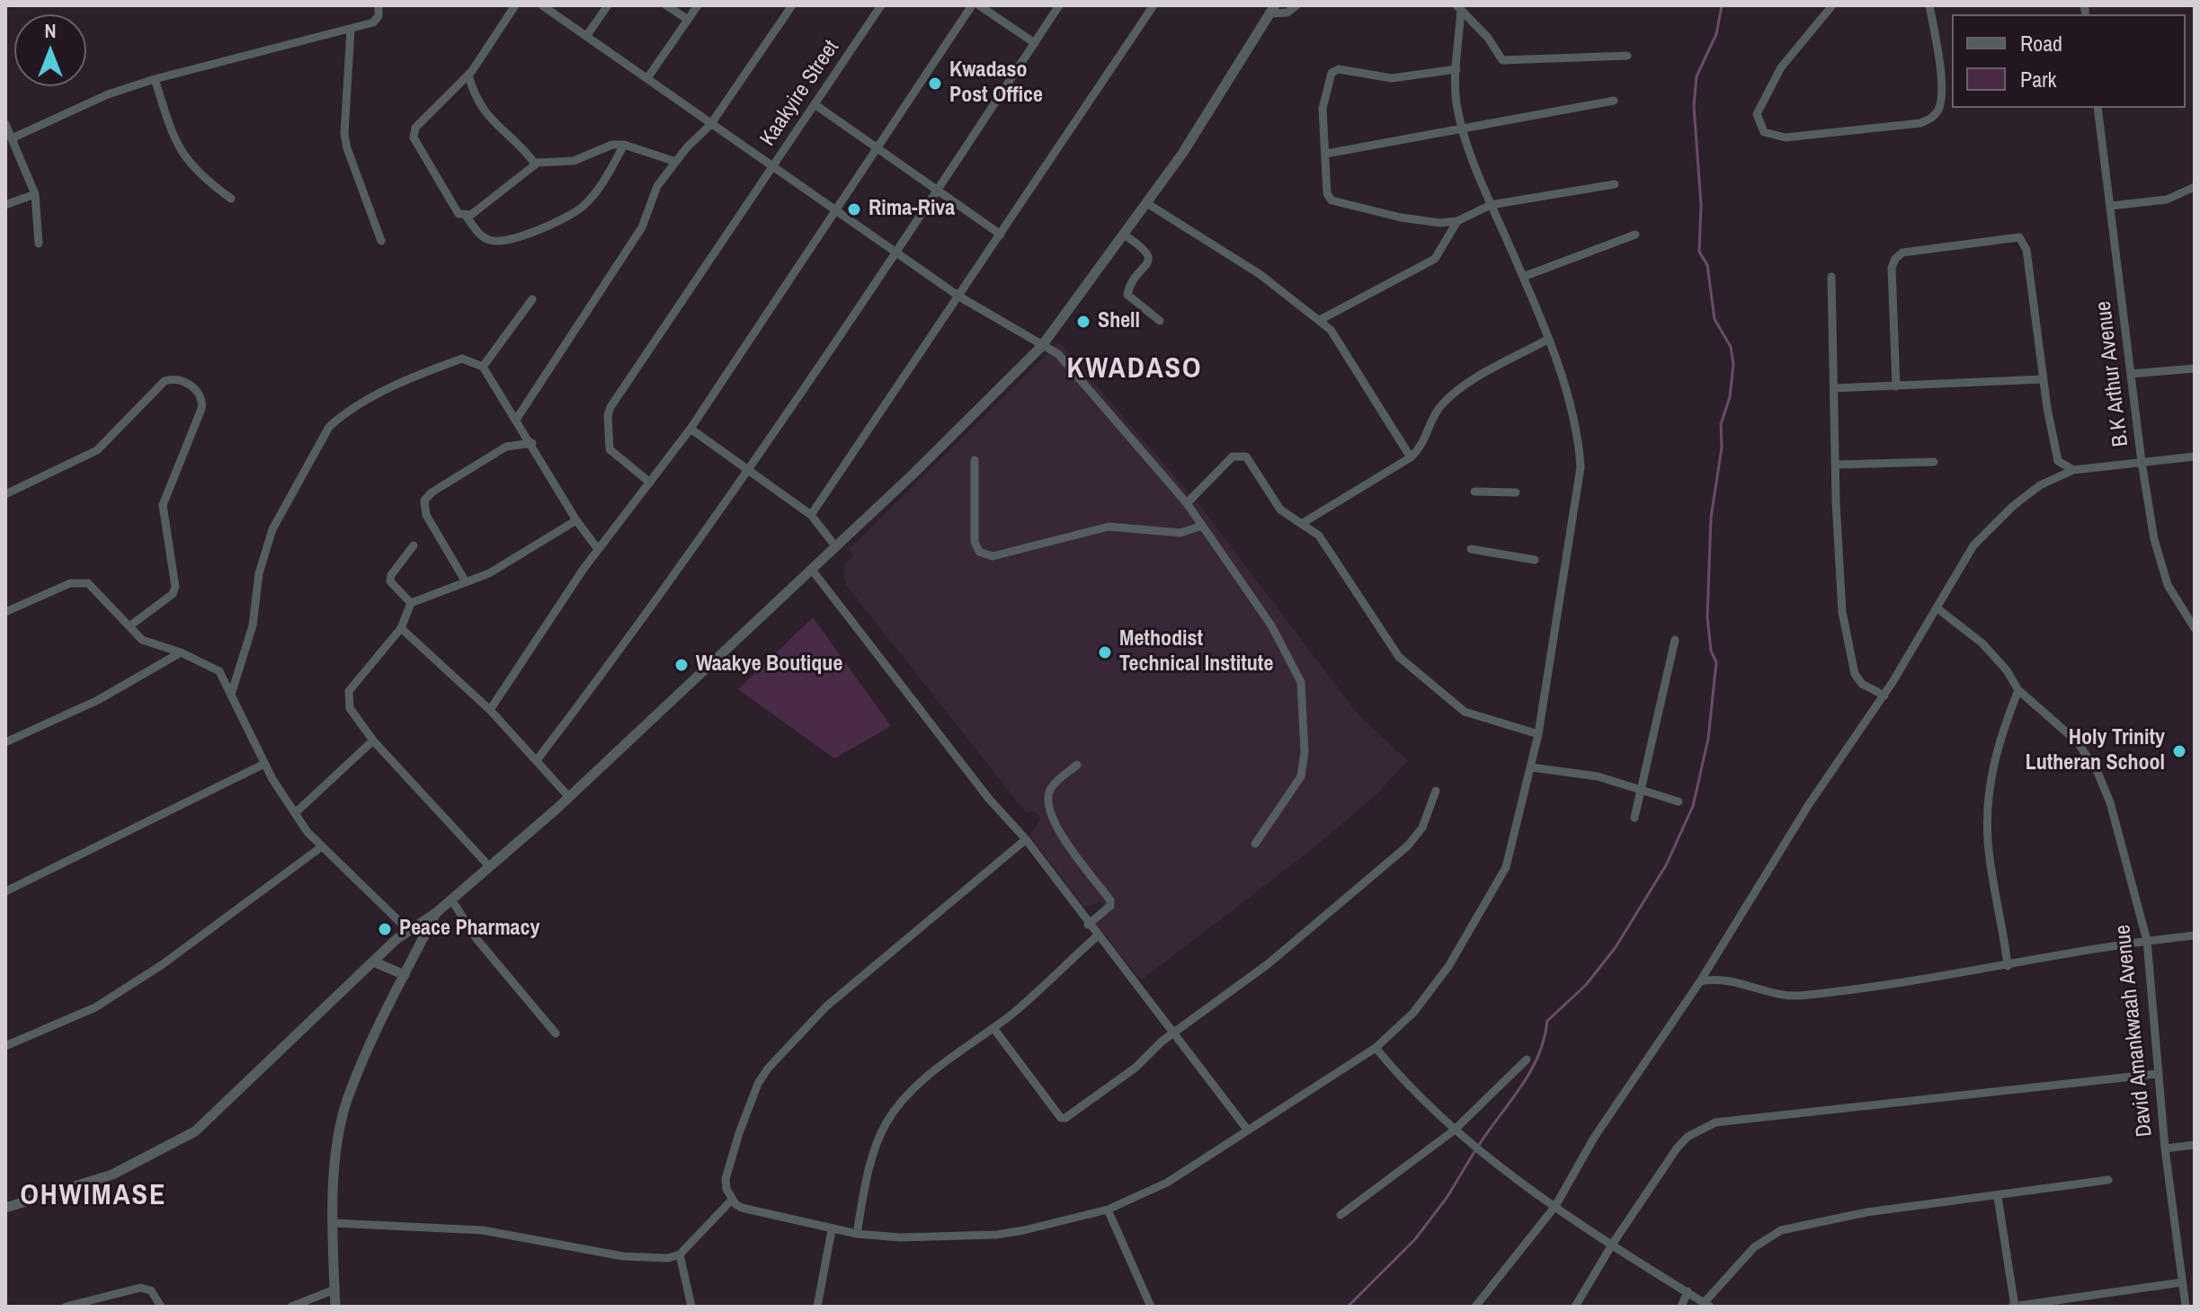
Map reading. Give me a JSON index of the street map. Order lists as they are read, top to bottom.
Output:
{
  "streets": {
    "street": ["Kaakyire Street", "B.K Arthur Avenue", "David Amankwaah Avenue"]
  },
  "districts": ["KWADASO", "OHWIMASE"],
  "places": [
    "Kwadaso Post Office",
    "Rima-Riva",
    "Shell",
    "Methodist Technical Institute",
    "Waakye Boutique",
    "Holy Trinity Lutheran School",
    "Peace Pharmacy"
  ],
  "legend": ["Road", "Park"],
  "north": "top"
}
